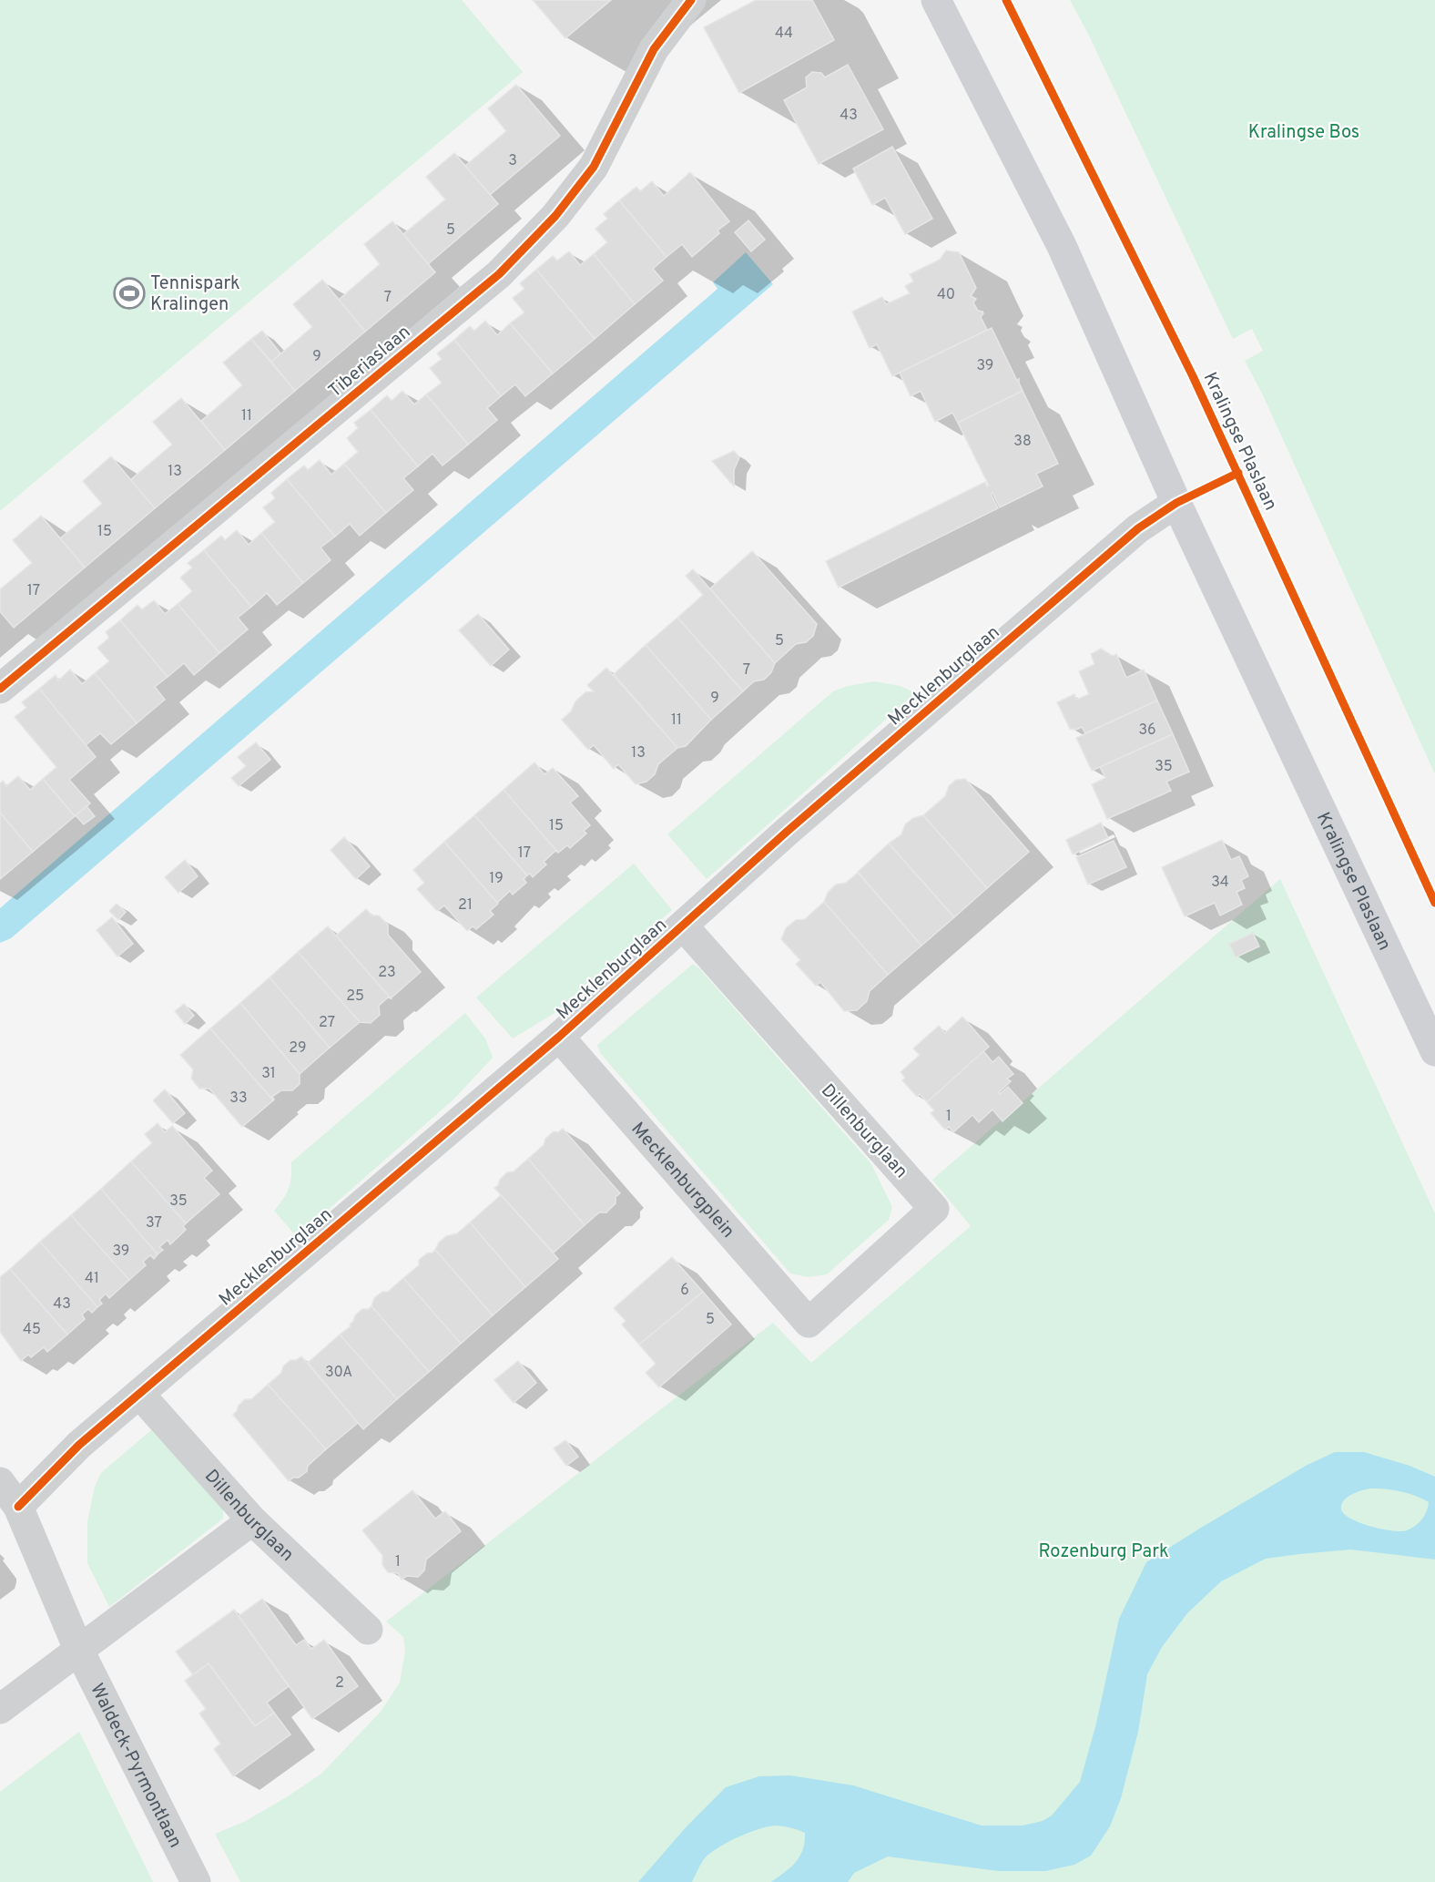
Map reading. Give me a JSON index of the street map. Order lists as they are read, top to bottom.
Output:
{
  "streets": {
    "main road": ["Kralingse Plaslaan"],
    "street": [
      "Tiberiaslaan",
      "Mecklenburglaan",
      "Dillenburglaan",
      "Mecklenburgplein",
      "Waldeck-Pyrmontlaan"
    ]
  },
  "crossings": [
    ["Kralingse Plaslaan", "Mecklenburglaan"],
    ["Mecklenburglaan", "Dillenburglaan"],
    ["Mecklenburglaan", "Mecklenburgplein"],
    ["Dillenburglaan", "Mecklenburgplein"]
  ],
  "parks": ["Kralingse Bos", "Rozenburg Park"],
  "places": {
    "sports": ["Tennispark Kralingen"]
  },
  "house_numbers": [
    "44",
    "43",
    "3",
    "5",
    "40",
    "7",
    "9",
    "39",
    "11",
    "38",
    "13",
    "15",
    "17",
    "5",
    "7",
    "9",
    "11",
    "36",
    "13",
    "35",
    "15",
    "17",
    "19",
    "34",
    "21",
    "23",
    "25",
    "27",
    "29",
    "31",
    "33",
    "1",
    "35",
    "37",
    "39",
    "41",
    "6",
    "43",
    "5",
    "45",
    "30A",
    "1",
    "2"
  ]
}
